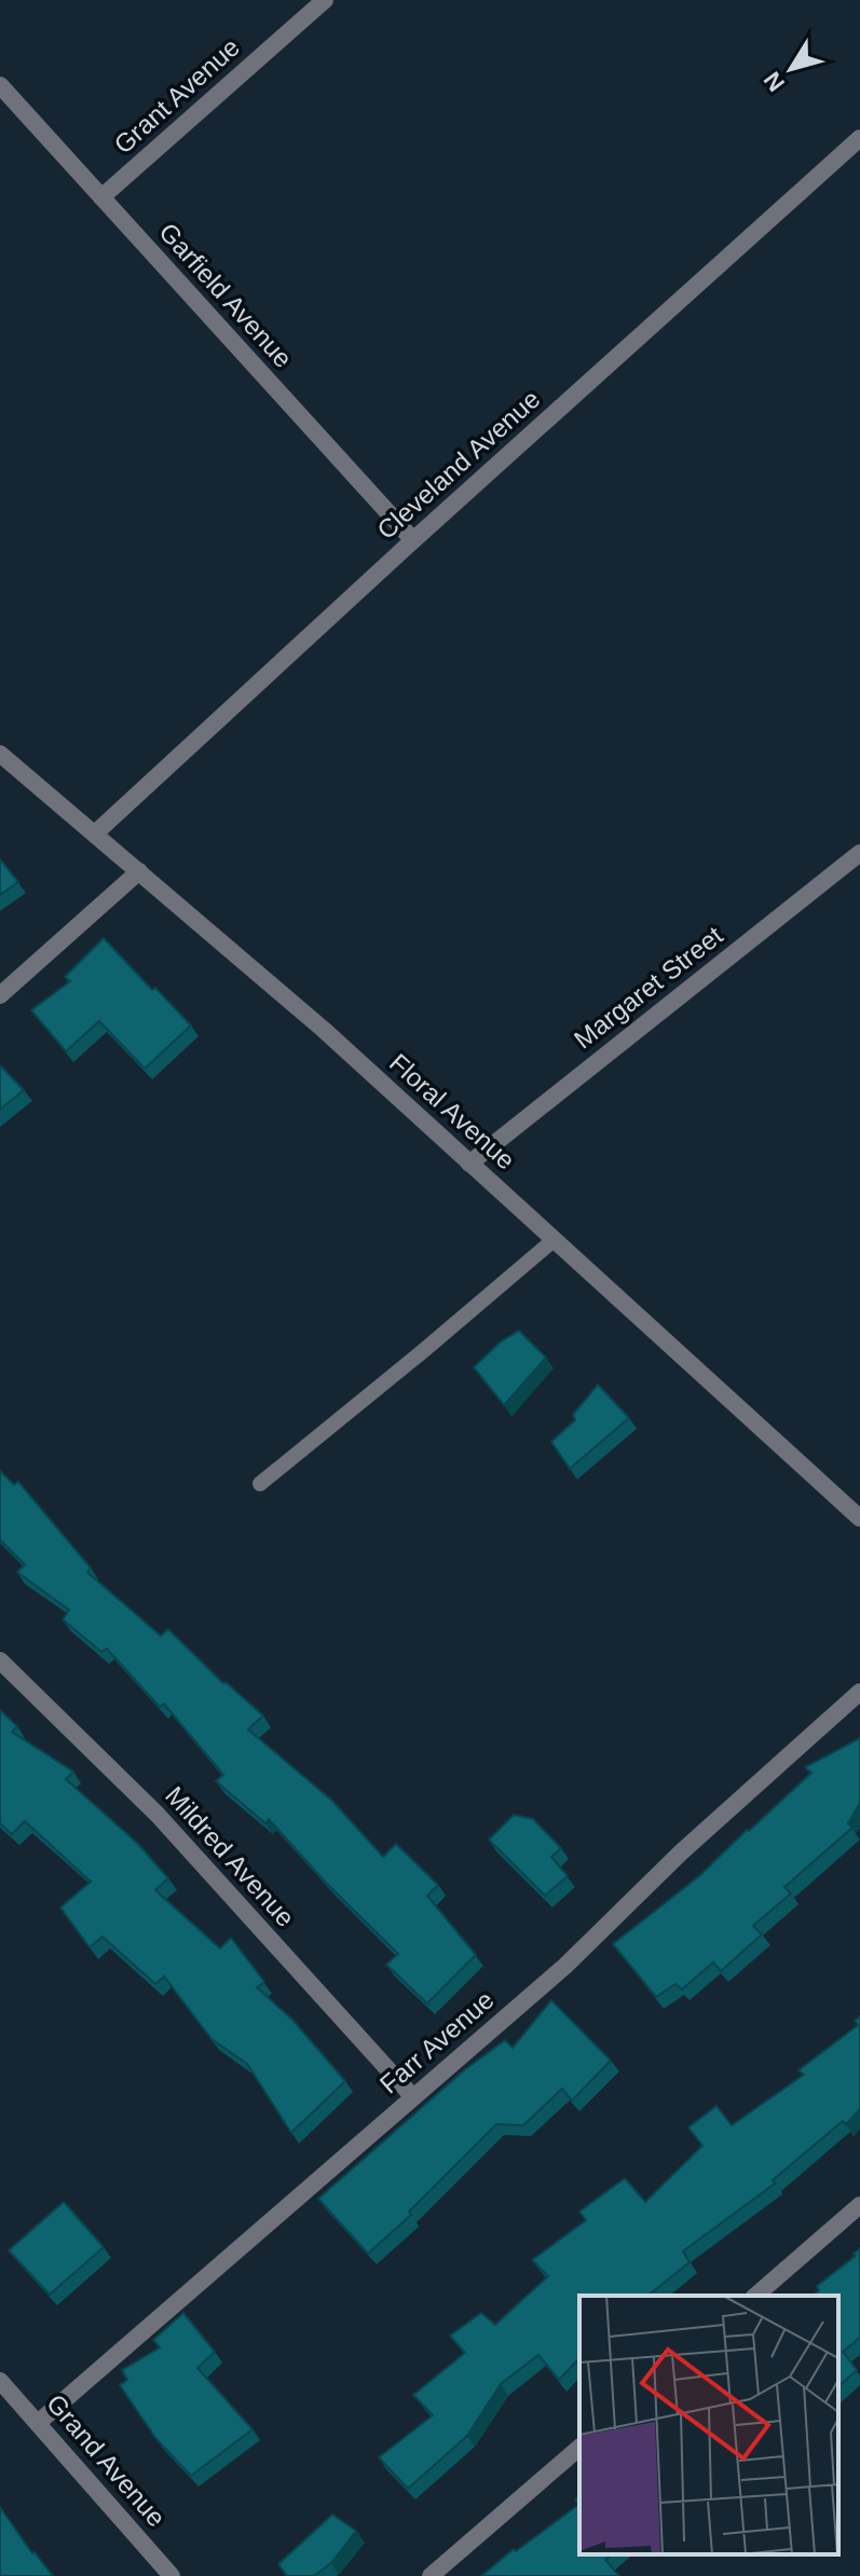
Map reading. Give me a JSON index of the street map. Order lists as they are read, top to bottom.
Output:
{
  "streets": {
    "street": [
      "Grant Avenue",
      "Garfield Avenue",
      "Cleveland Avenue",
      "Margaret Street",
      "Floral Avenue",
      "Mildred Avenue",
      "Farr Avenue",
      "Grand Avenue"
    ]
  },
  "crossings": [
    ["Grant Avenue", "Garfield Avenue"],
    ["Garfield Avenue", "Cleveland Avenue"],
    ["Cleveland Avenue", "Floral Avenue"],
    ["Margaret Street", "Floral Avenue"],
    ["Mildred Avenue", "Farr Avenue"],
    ["Farr Avenue", "Grand Avenue"]
  ],
  "north": "bottom left"
}
